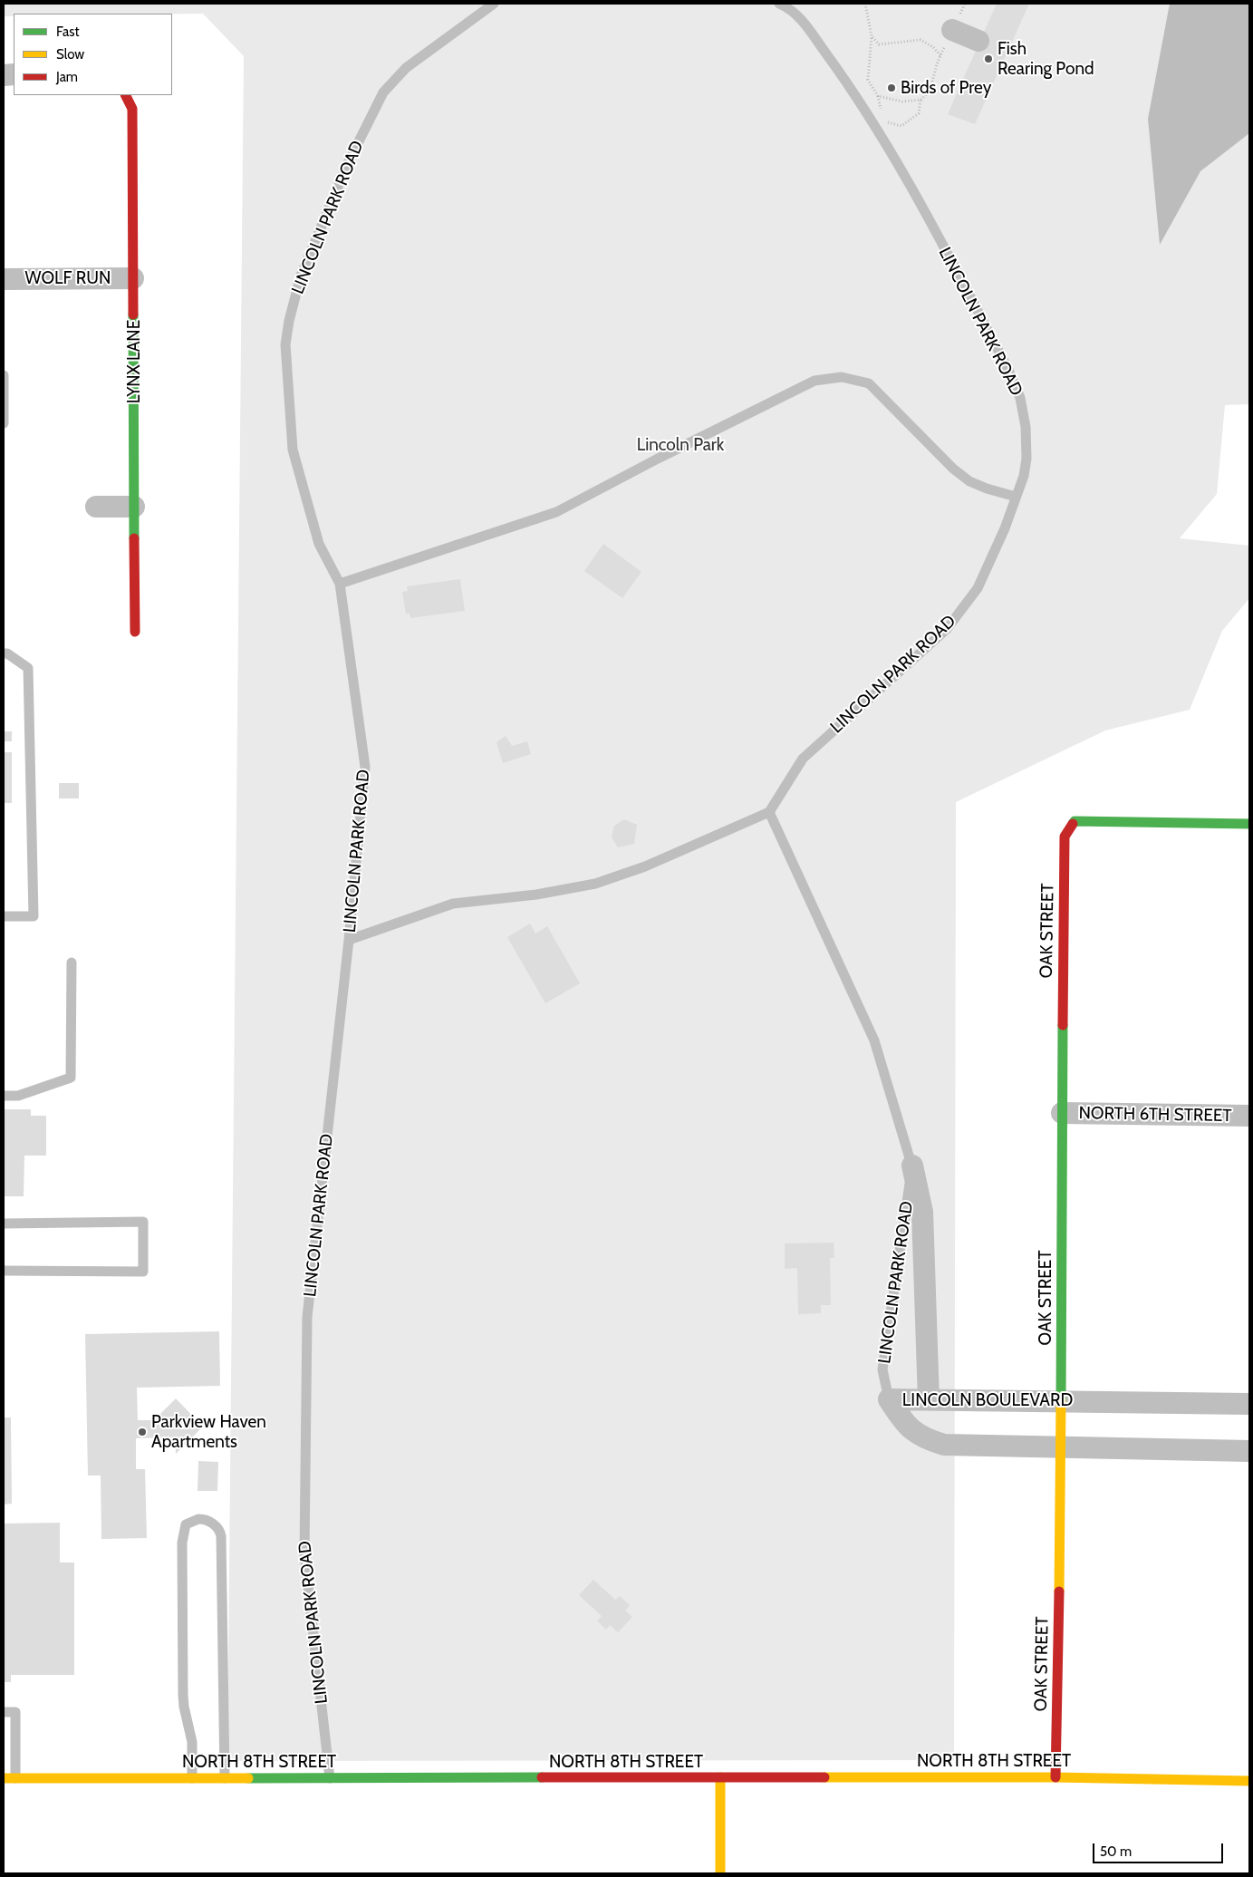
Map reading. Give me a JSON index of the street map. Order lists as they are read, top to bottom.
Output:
{
  "streets": {
    "street": [
      "LINCOLN PARK ROAD",
      "WOLF RUN",
      "LYNX LANE",
      "OAK STREET",
      "NORTH 6TH STREET",
      "LINCOLN BOULEVARD",
      "NORTH 8TH STREET"
    ]
  },
  "crossings": [
    ["LINCOLN PARK ROAD", "LINCOLN BOULEVARD"],
    ["LINCOLN PARK ROAD", "NORTH 8TH STREET"],
    ["WOLF RUN", "LYNX LANE"],
    ["OAK STREET", "NORTH 6TH STREET"],
    ["OAK STREET", "LINCOLN BOULEVARD"],
    ["OAK STREET", "NORTH 8TH STREET"]
  ],
  "parks": ["Lincoln Park"],
  "places": ["Fish Rearing Pond", "Birds of Prey", "Parkview Haven Apartments"],
  "legend": ["Fast", "Slow", "Jam"],
  "scale_bar": "50 m"
}
